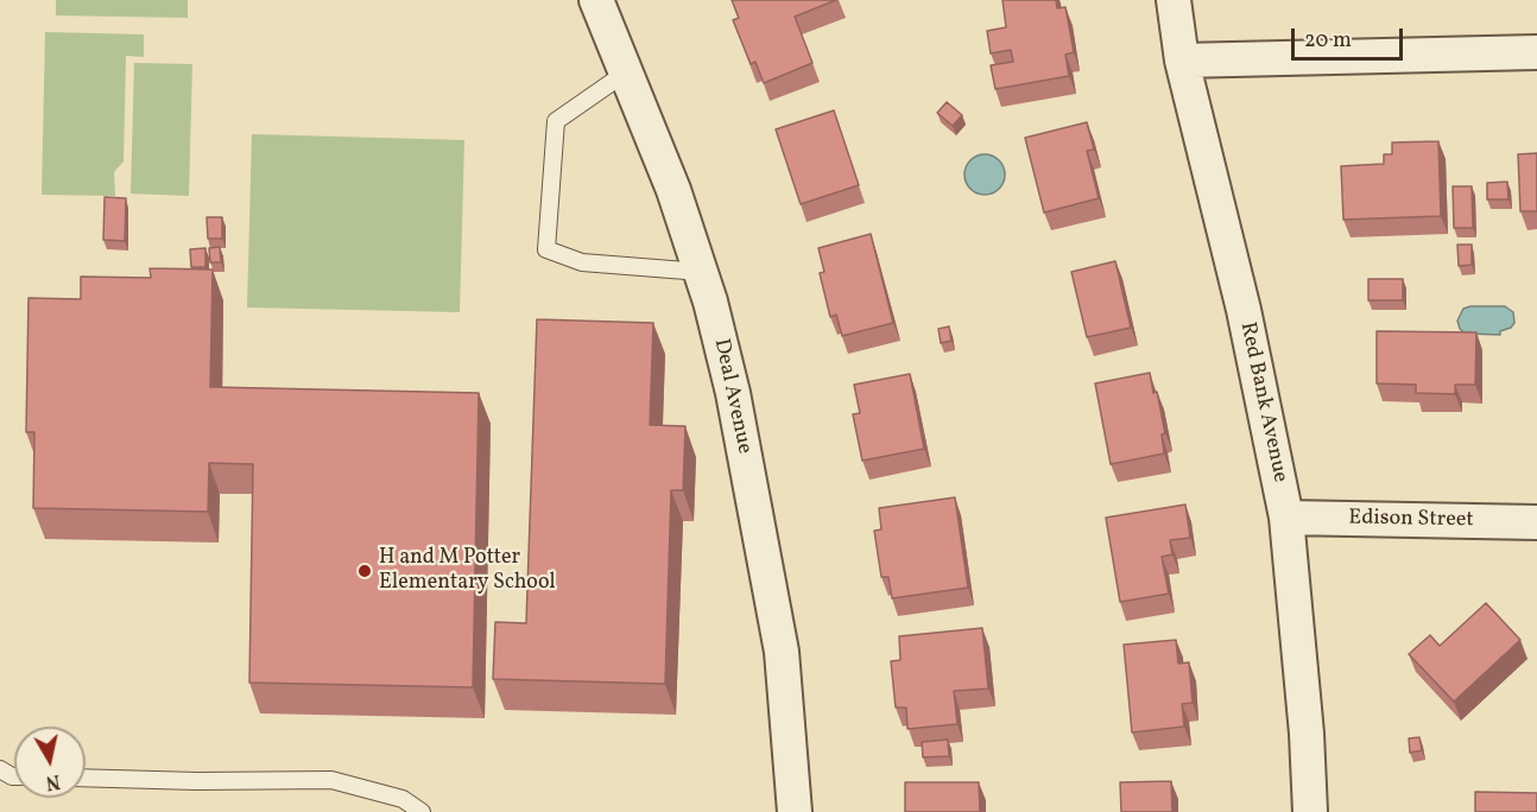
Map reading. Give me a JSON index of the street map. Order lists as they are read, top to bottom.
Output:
{
  "streets": {
    "street": ["Deal Avenue", "Red Bank Avenue", "Edison Street"]
  },
  "crossings": [
    ["Red Bank Avenue", "Edison Street"]
  ],
  "places": ["H and M Potter Elementary School"],
  "scale_bar": "20 m",
  "north": "bottom"
}
